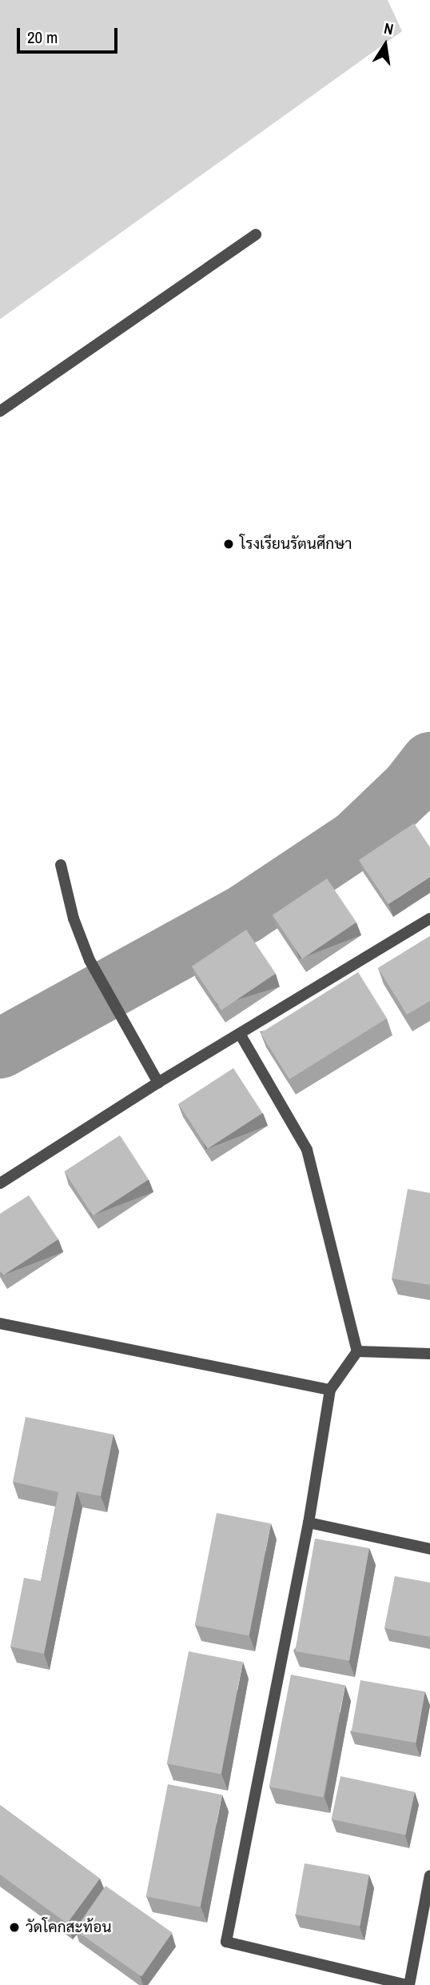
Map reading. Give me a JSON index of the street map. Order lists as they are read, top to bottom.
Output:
{
  "places": ["โรงเรียนรัตนศึกษา", "วัดโคกสะท้อน"],
  "scale_bar": "20 m",
  "north": "top"
}
